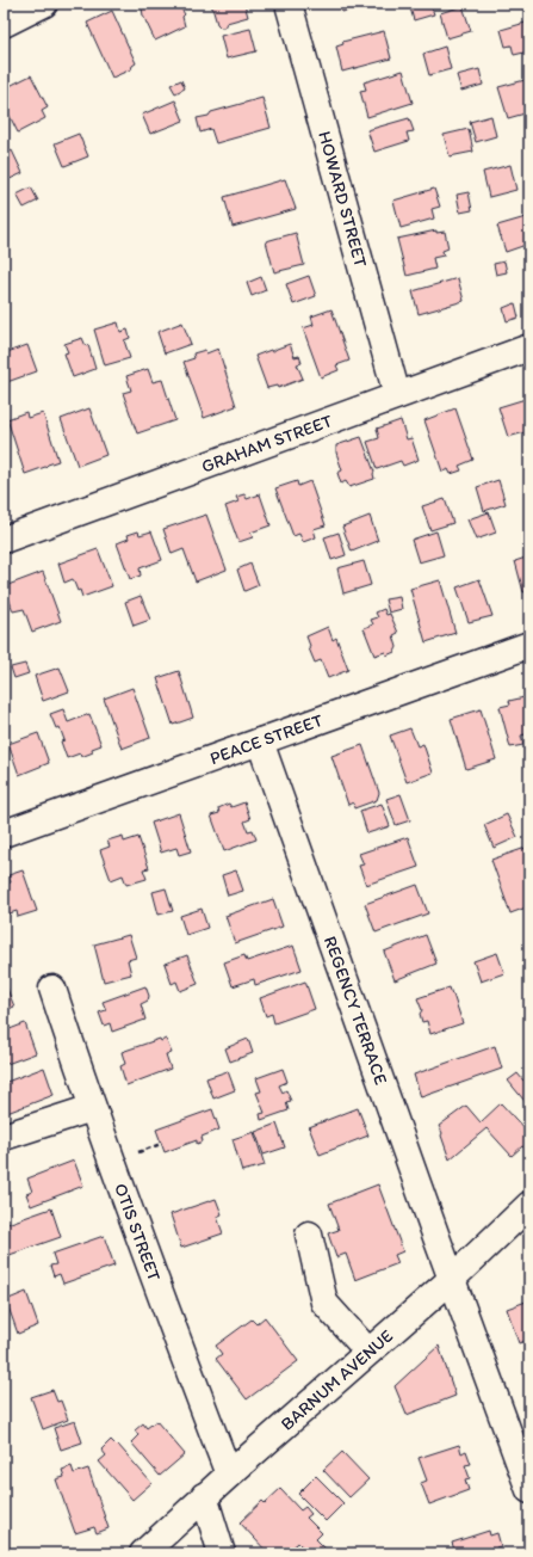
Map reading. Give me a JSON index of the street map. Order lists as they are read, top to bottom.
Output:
{
  "streets": {
    "street": [
      "HOWARD STREET",
      "GRAHAM STREET",
      "PEACE STREET",
      "REGENCY TERRACE",
      "OTIS STREET",
      "BARNUM AVENUE"
    ]
  },
  "crossings": [
    ["HOWARD STREET", "GRAHAM STREET"],
    ["PEACE STREET", "REGENCY TERRACE"],
    ["REGENCY TERRACE", "BARNUM AVENUE"],
    ["OTIS STREET", "BARNUM AVENUE"]
  ]
}
